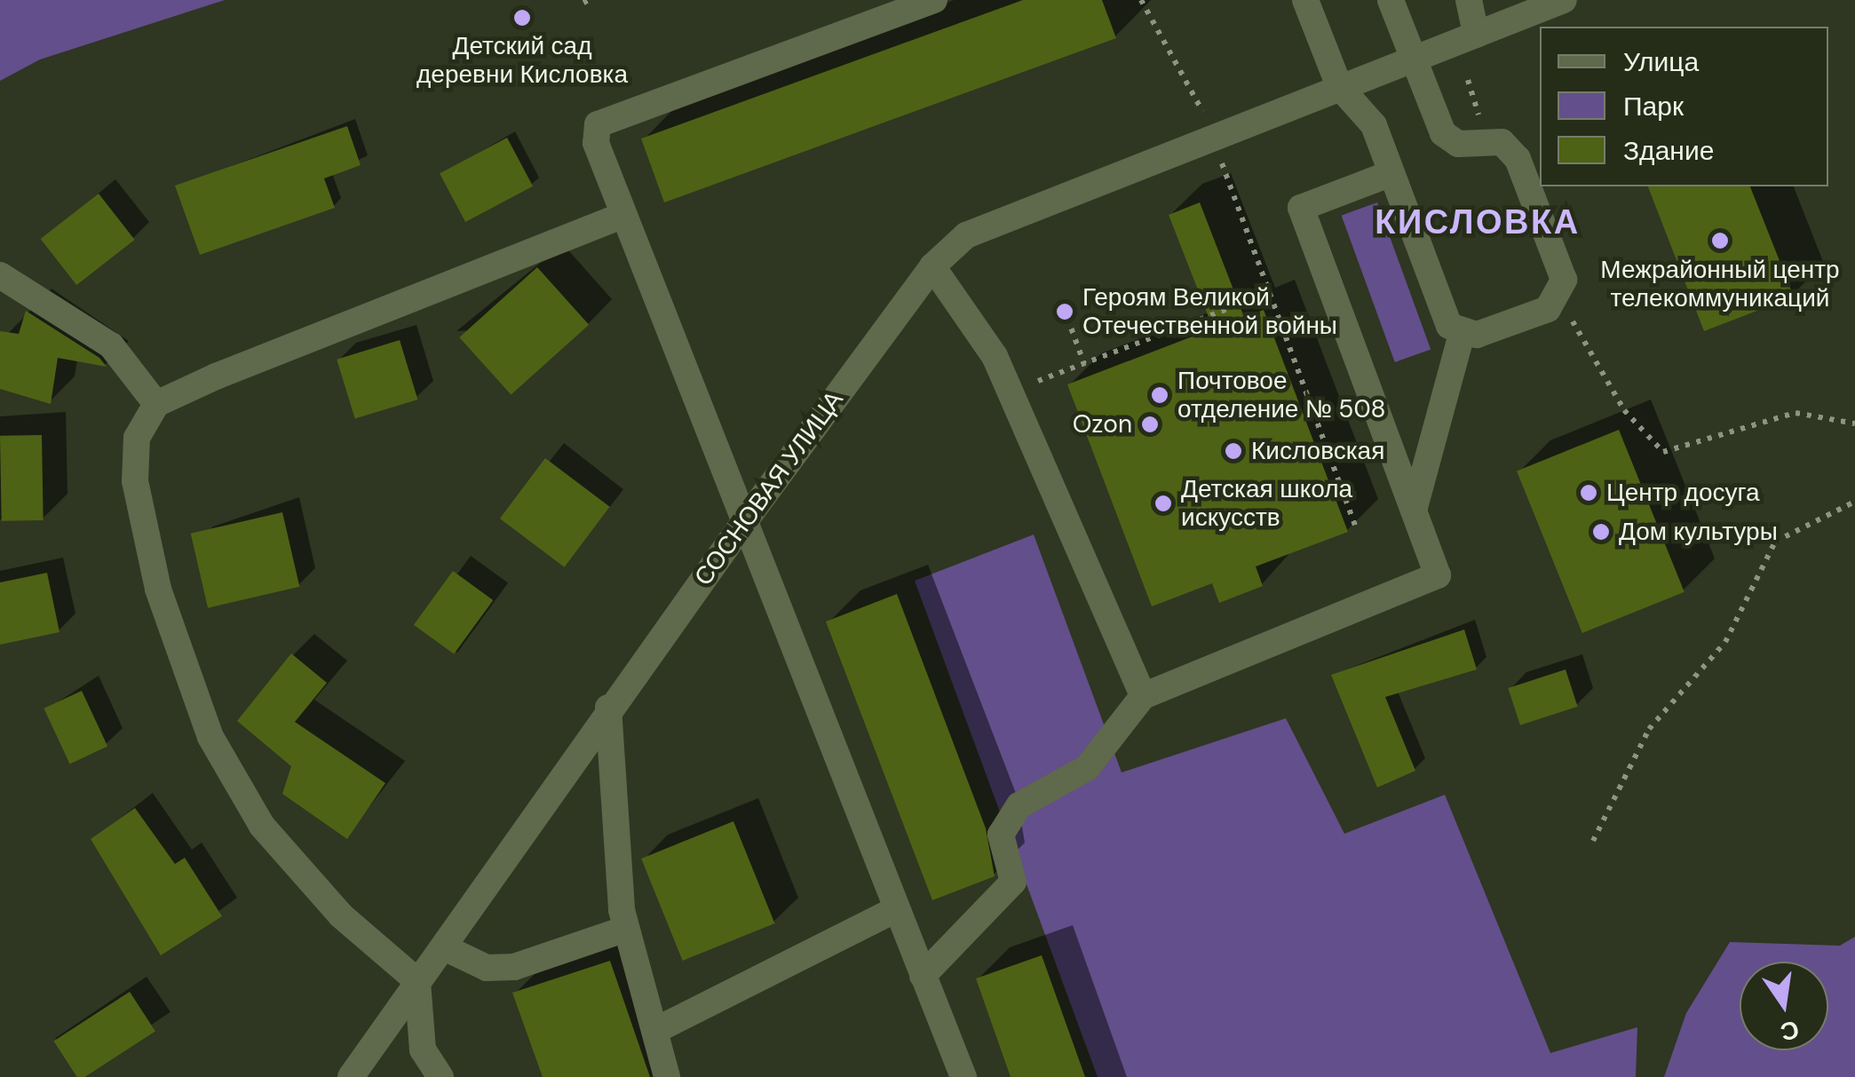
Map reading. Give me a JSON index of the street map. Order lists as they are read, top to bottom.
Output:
{
  "streets": {
    "street": ["СОСНОВАЯ УЛИЦА"]
  },
  "districts": ["КИСЛОВКА"],
  "places": [
    "Детский сад деревни Кисловка",
    "Межрайонный центр телекоммуникаций",
    "Героям Великой Отечественной войны",
    "Почтовое отделение № 508",
    "Ozon",
    "Кисловская",
    "Центр досуга",
    "Детская школа искусств",
    "Дом культуры"
  ],
  "legend": ["Улица", "Парк", "Здание"],
  "north": "bottom"
}
